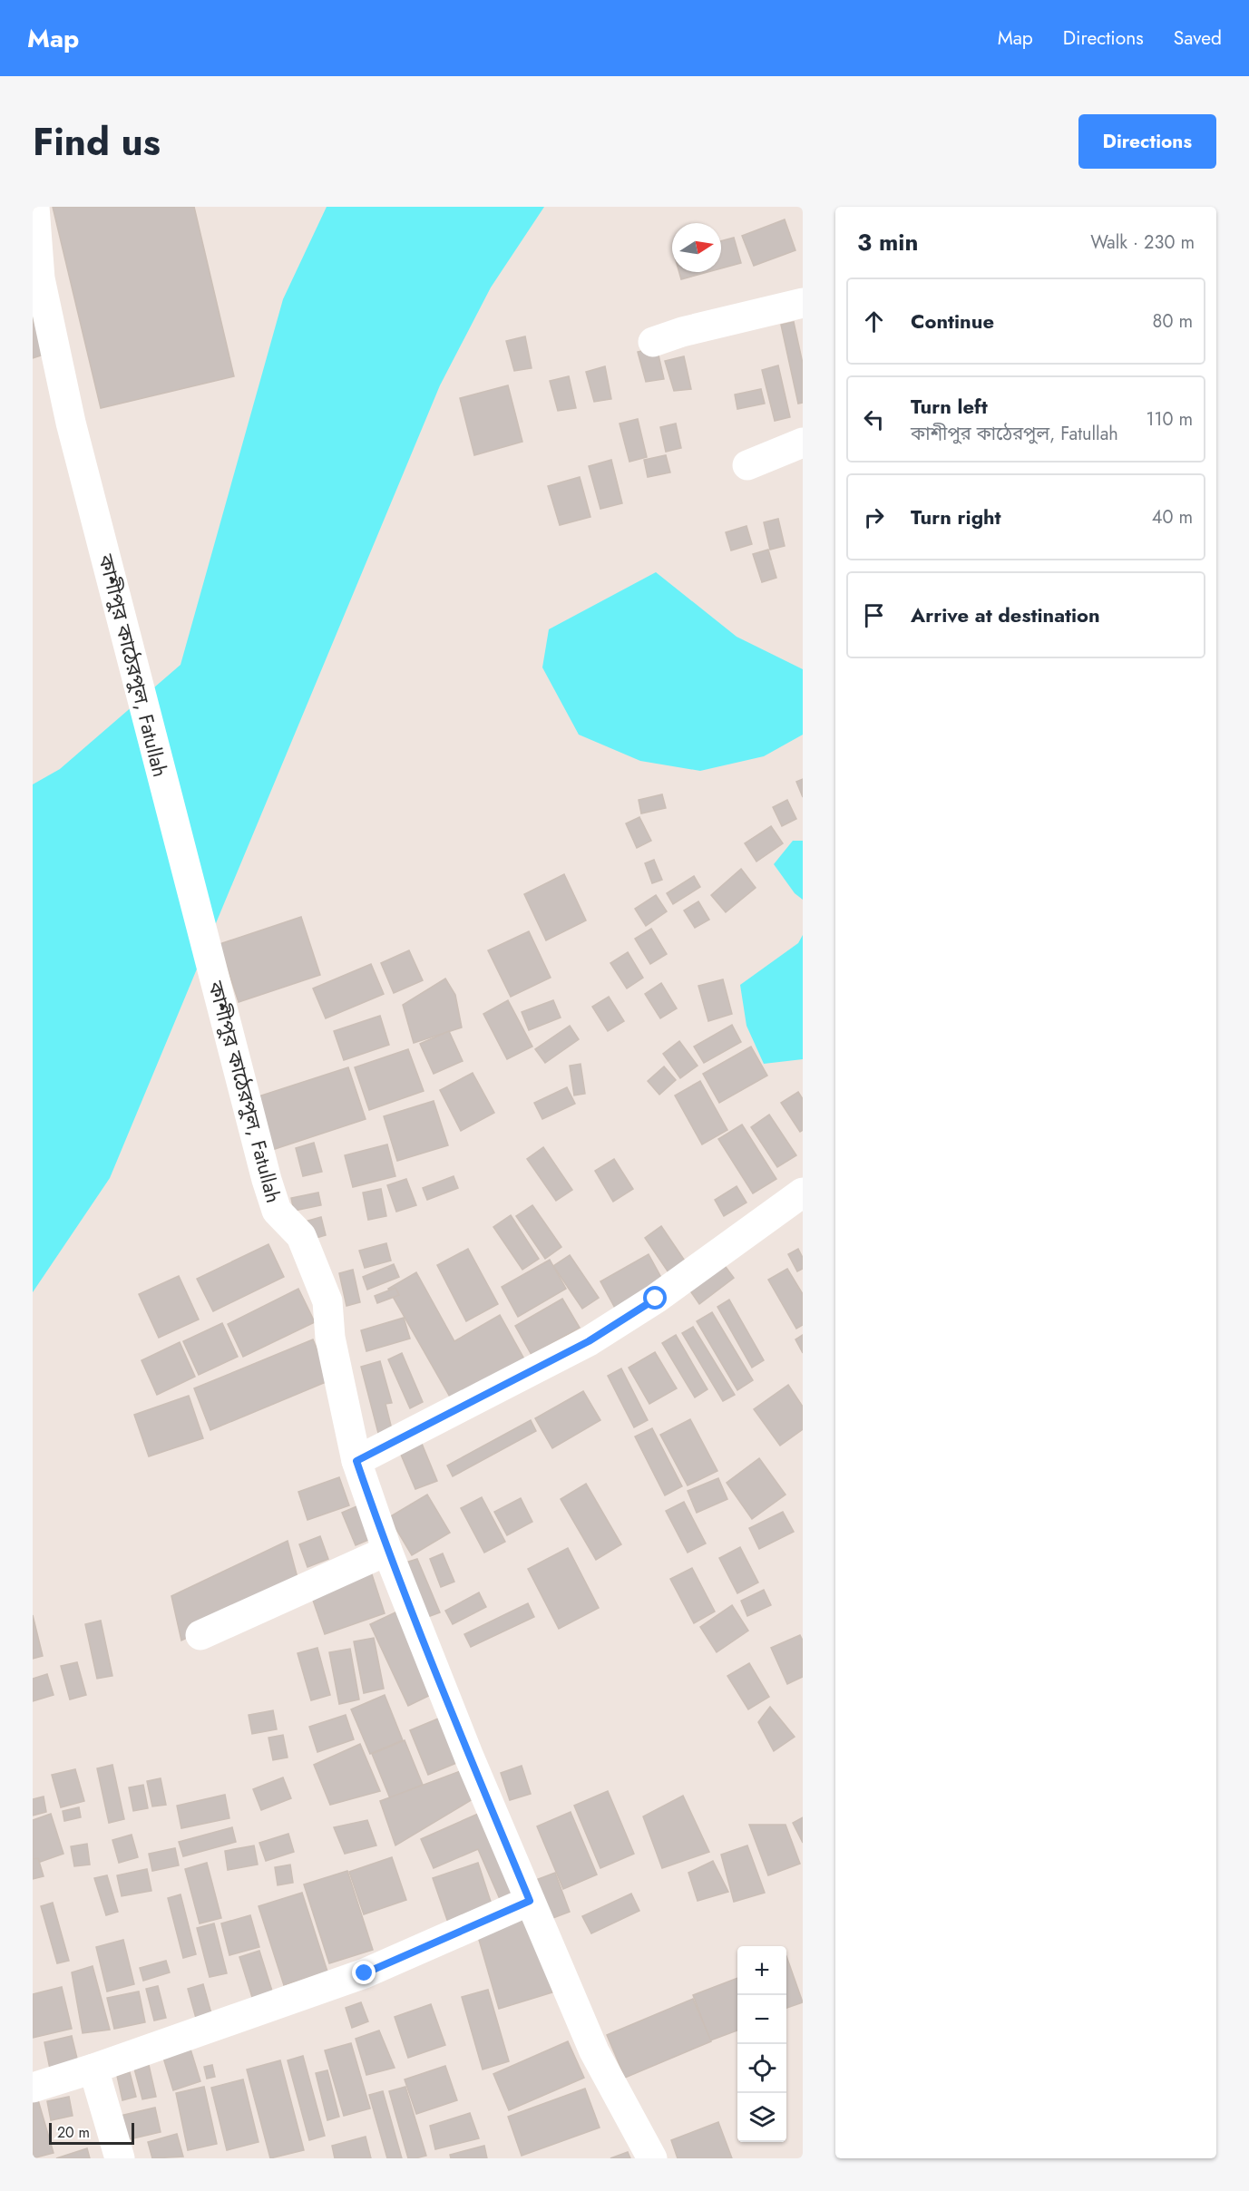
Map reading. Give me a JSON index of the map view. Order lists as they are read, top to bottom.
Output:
{
  "streets": {
    "street": ["কাশীপুর কাঠেরপুল, Fatullah"]
  },
  "scale_bar": "20 m",
  "north": "right",
  "page": {
    "header": "Map",
    "nav": ["Map", "Directions", "Saved"],
    "title": "Find us",
    "buttons": "Directions",
    "heading": ["3 min", "Walk · 230 m"],
    "list": [
      ["Continue", "80 m"],
      ["Turn left", "কাশীপুর কাঠেরপুল, Fatullah", "110 m"],
      ["Turn right", "40 m"],
      "Arrive at destination"
    ],
    "map_buttons": ["+", "−"],
    "scale": "20 m"
  }
}
